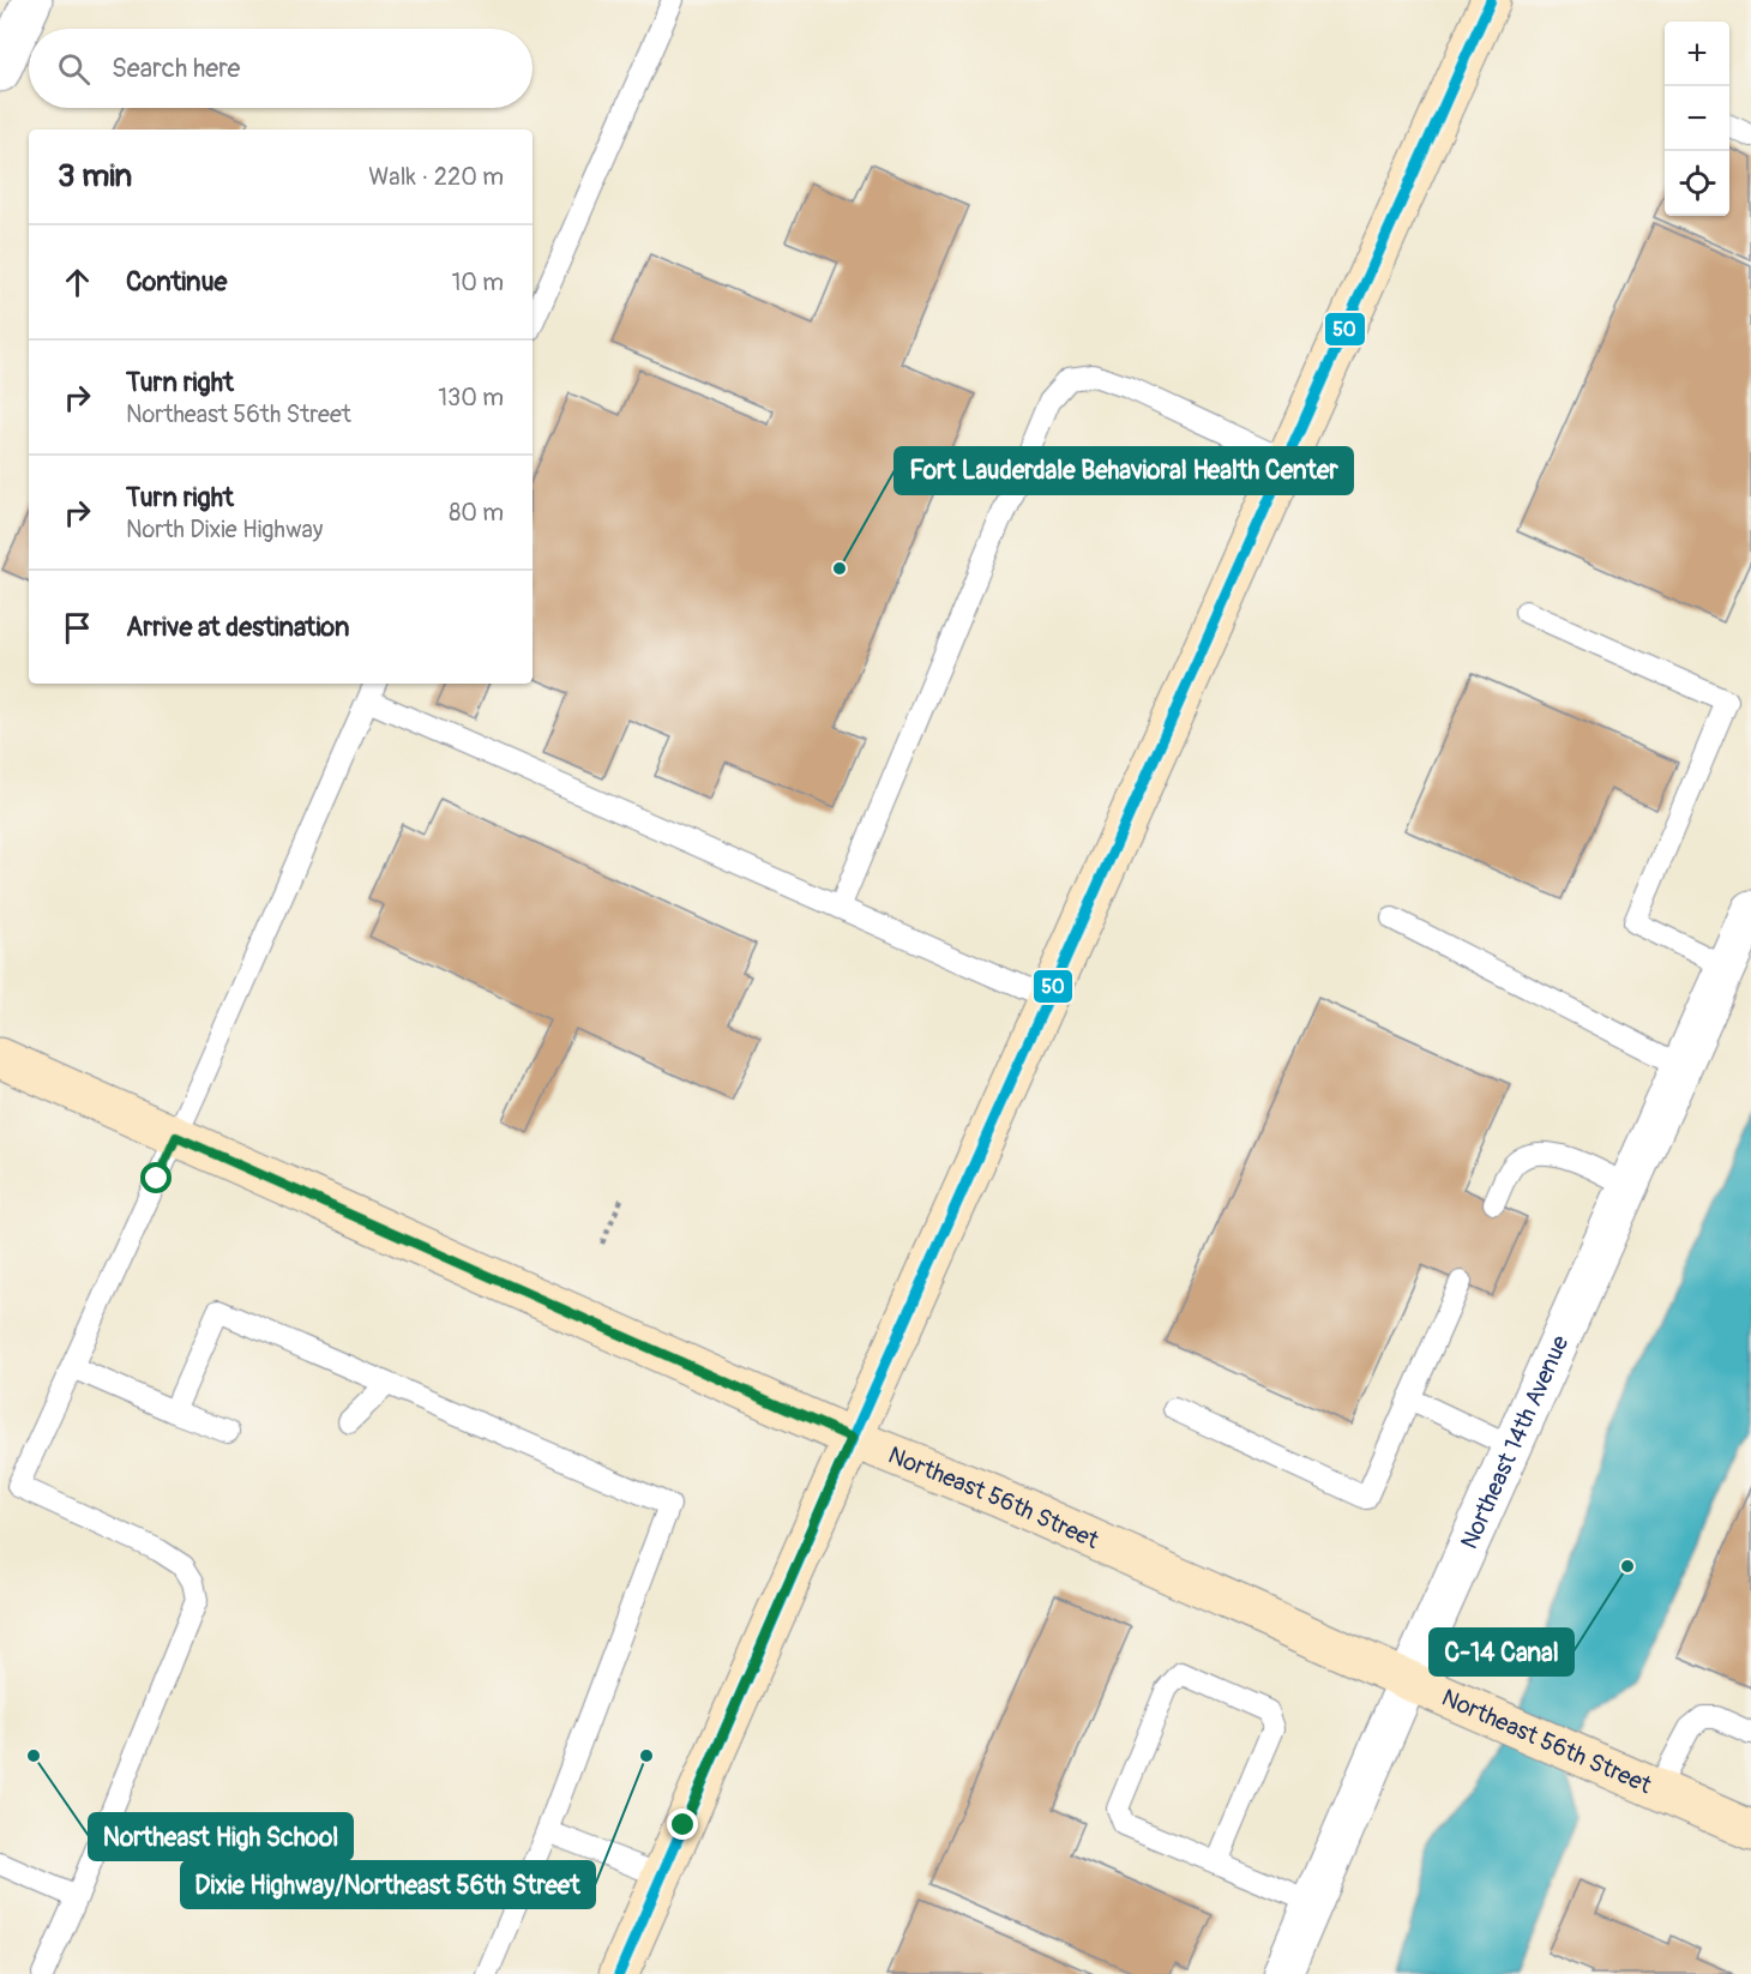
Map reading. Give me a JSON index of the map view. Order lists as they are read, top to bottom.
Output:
{
  "streets": {
    "main road": ["Northeast 56th Street"],
    "street": ["Northeast 14th Avenue"]
  },
  "crossings": [
    ["Northeast 14th Avenue", "Northeast 56th Street"]
  ],
  "places": [
    "Fort Lauderdale Behavioral Health Center",
    "C-14 Canal",
    "Northeast High School",
    "Dixie Highway/Northeast 56th Street"
  ],
  "lines": ["transit line 50"],
  "page": {
    "map_buttons": ["+", "−"],
    "search": "Search here",
    "heading": ["3 min", "Walk · 220 m"],
    "list": [
      ["Continue", "10 m"],
      ["Turn right", "Northeast 56th Street", "130 m"],
      ["Turn right", "North Dixie Highway", "80 m"],
      "Arrive at destination"
    ]
  }
}
